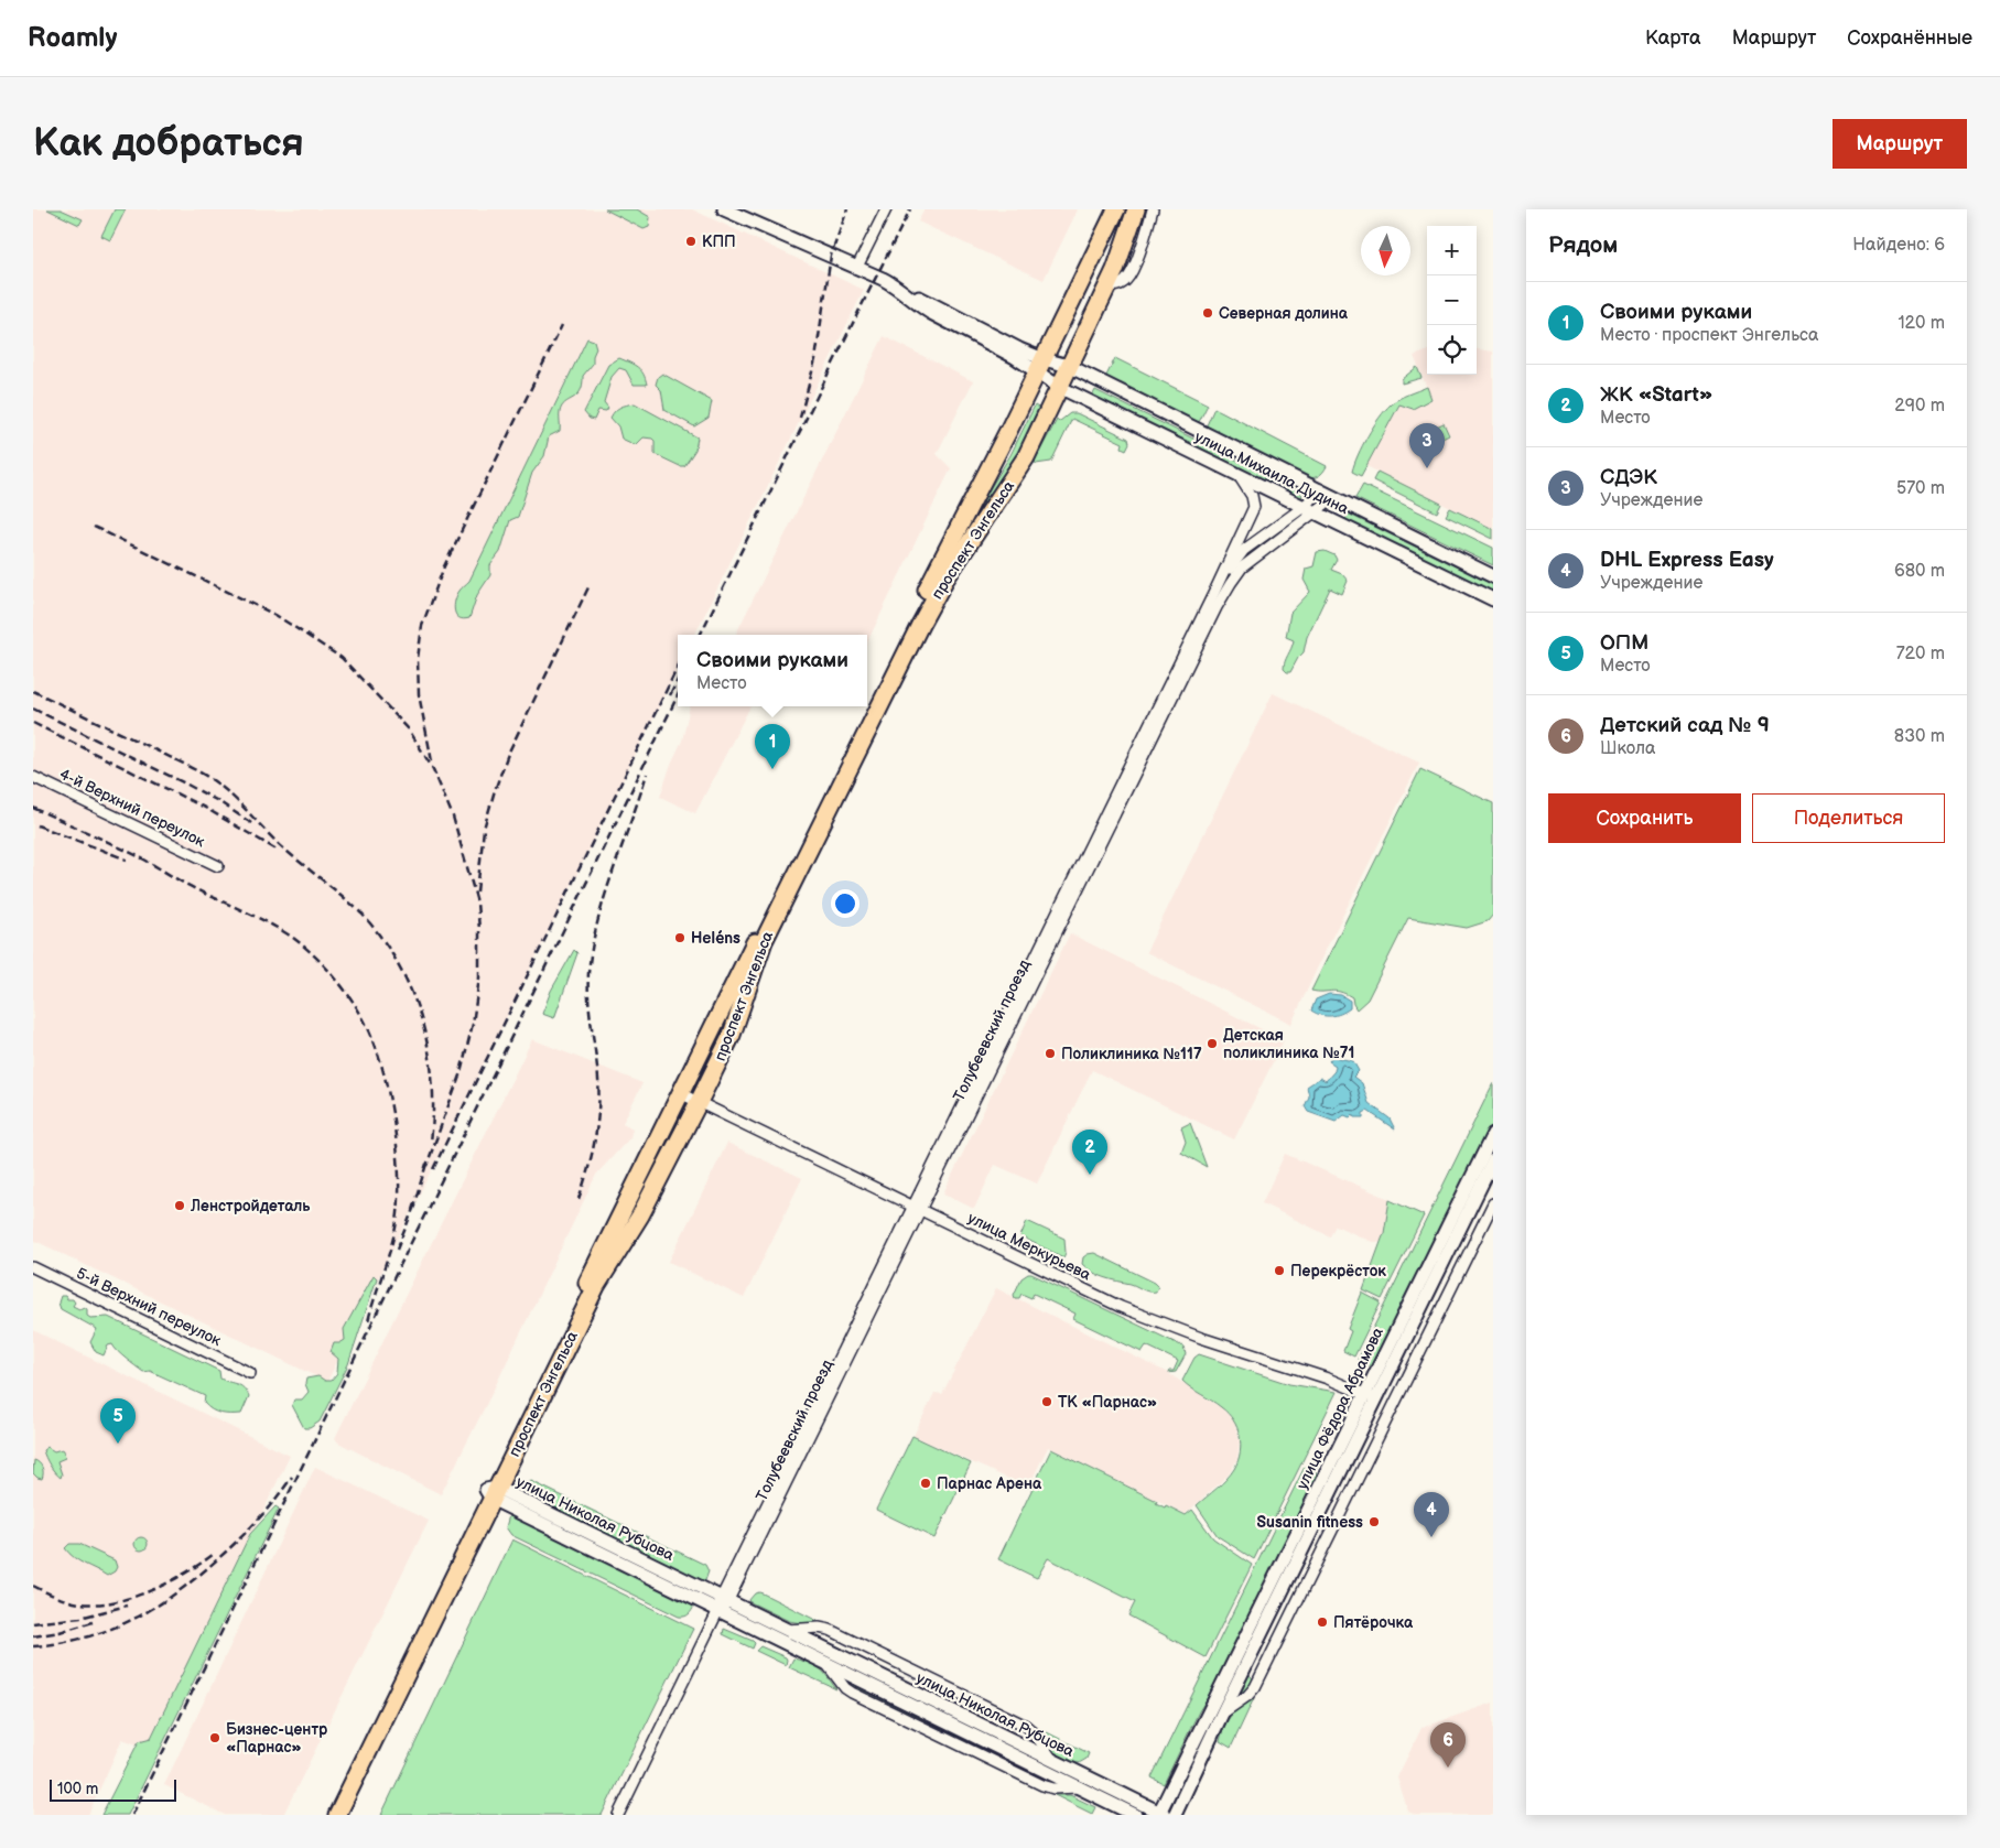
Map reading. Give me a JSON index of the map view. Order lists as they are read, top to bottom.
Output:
{
  "streets": {
    "main road": ["проспект Энгельса"],
    "street": [
      "улица Михаила Дудина",
      "4-й Верхний переулок",
      "Толубеевский проезд",
      "улица Меркурьева",
      "5-й Верхний переулок",
      "улица Фёдора Абрамова",
      "улица Николая Рубцова"
    ]
  },
  "crossings": [
    ["улица Михаила Дудина", "проспект Энгельса"],
    ["улица Михаила Дудина", "Толубеевский проезд"],
    ["проспект Энгельса", "улица Меркурьева"],
    ["проспект Энгельса", "улица Николая Рубцова"],
    ["Толубеевский проезд", "улица Меркурьева"],
    ["Толубеевский проезд", "улица Николая Рубцова"],
    ["улица Меркурьева", "улица Фёдора Абрамова"],
    ["улица Фёдора Абрамова", "улица Николая Рубцова"]
  ],
  "places": [
    "КПП",
    "Северная долина",
    "Heléns",
    "Детская поликлиника №71",
    "Поликлиника №117",
    "Ленстройдеталь",
    "Перекрёсток",
    "ТК «Парнас»",
    "Парнас Арена",
    "Susanin fitness",
    "Пятёрочка",
    "Бизнес-центр «Парнас»"
  ],
  "scale_bar": "100 m",
  "north": "bottom",
  "page": {
    "header": "Roamly",
    "nav": ["Карта", "Маршрут", "Сохранённые"],
    "buttons": [
      "Маршрут",
      ["Сохранить", "Поделиться"]
    ],
    "title": "Как добраться",
    "heading": ["Рядом", "Найдено: 6"],
    "map_buttons": ["+", "−"],
    "list": [
      {
        "mark": "1",
        "name": "Своими руками",
        "note": "Место · проспект Энгельса",
        "value": "120 m"
      },
      {
        "mark": "2",
        "name": "ЖК «Start»",
        "note": "Место",
        "value": "290 m"
      },
      {
        "mark": "3",
        "name": "СДЭК",
        "note": "Учреждение",
        "value": "570 m"
      },
      {
        "mark": "4",
        "name": "DHL Express Easy",
        "note": "Учреждение",
        "value": "680 m"
      },
      {
        "mark": "5",
        "name": "ОПМ",
        "note": "Место",
        "value": "720 m"
      },
      {
        "mark": "6",
        "name": "Детский сад № 9",
        "note": "Школа",
        "value": "830 m"
      }
    ],
    "pins": [
      "3",
      "1",
      "2",
      "5",
      "4",
      "6"
    ],
    "popup": ["Своими руками", "Место"],
    "scale": "100 m"
  }
}
